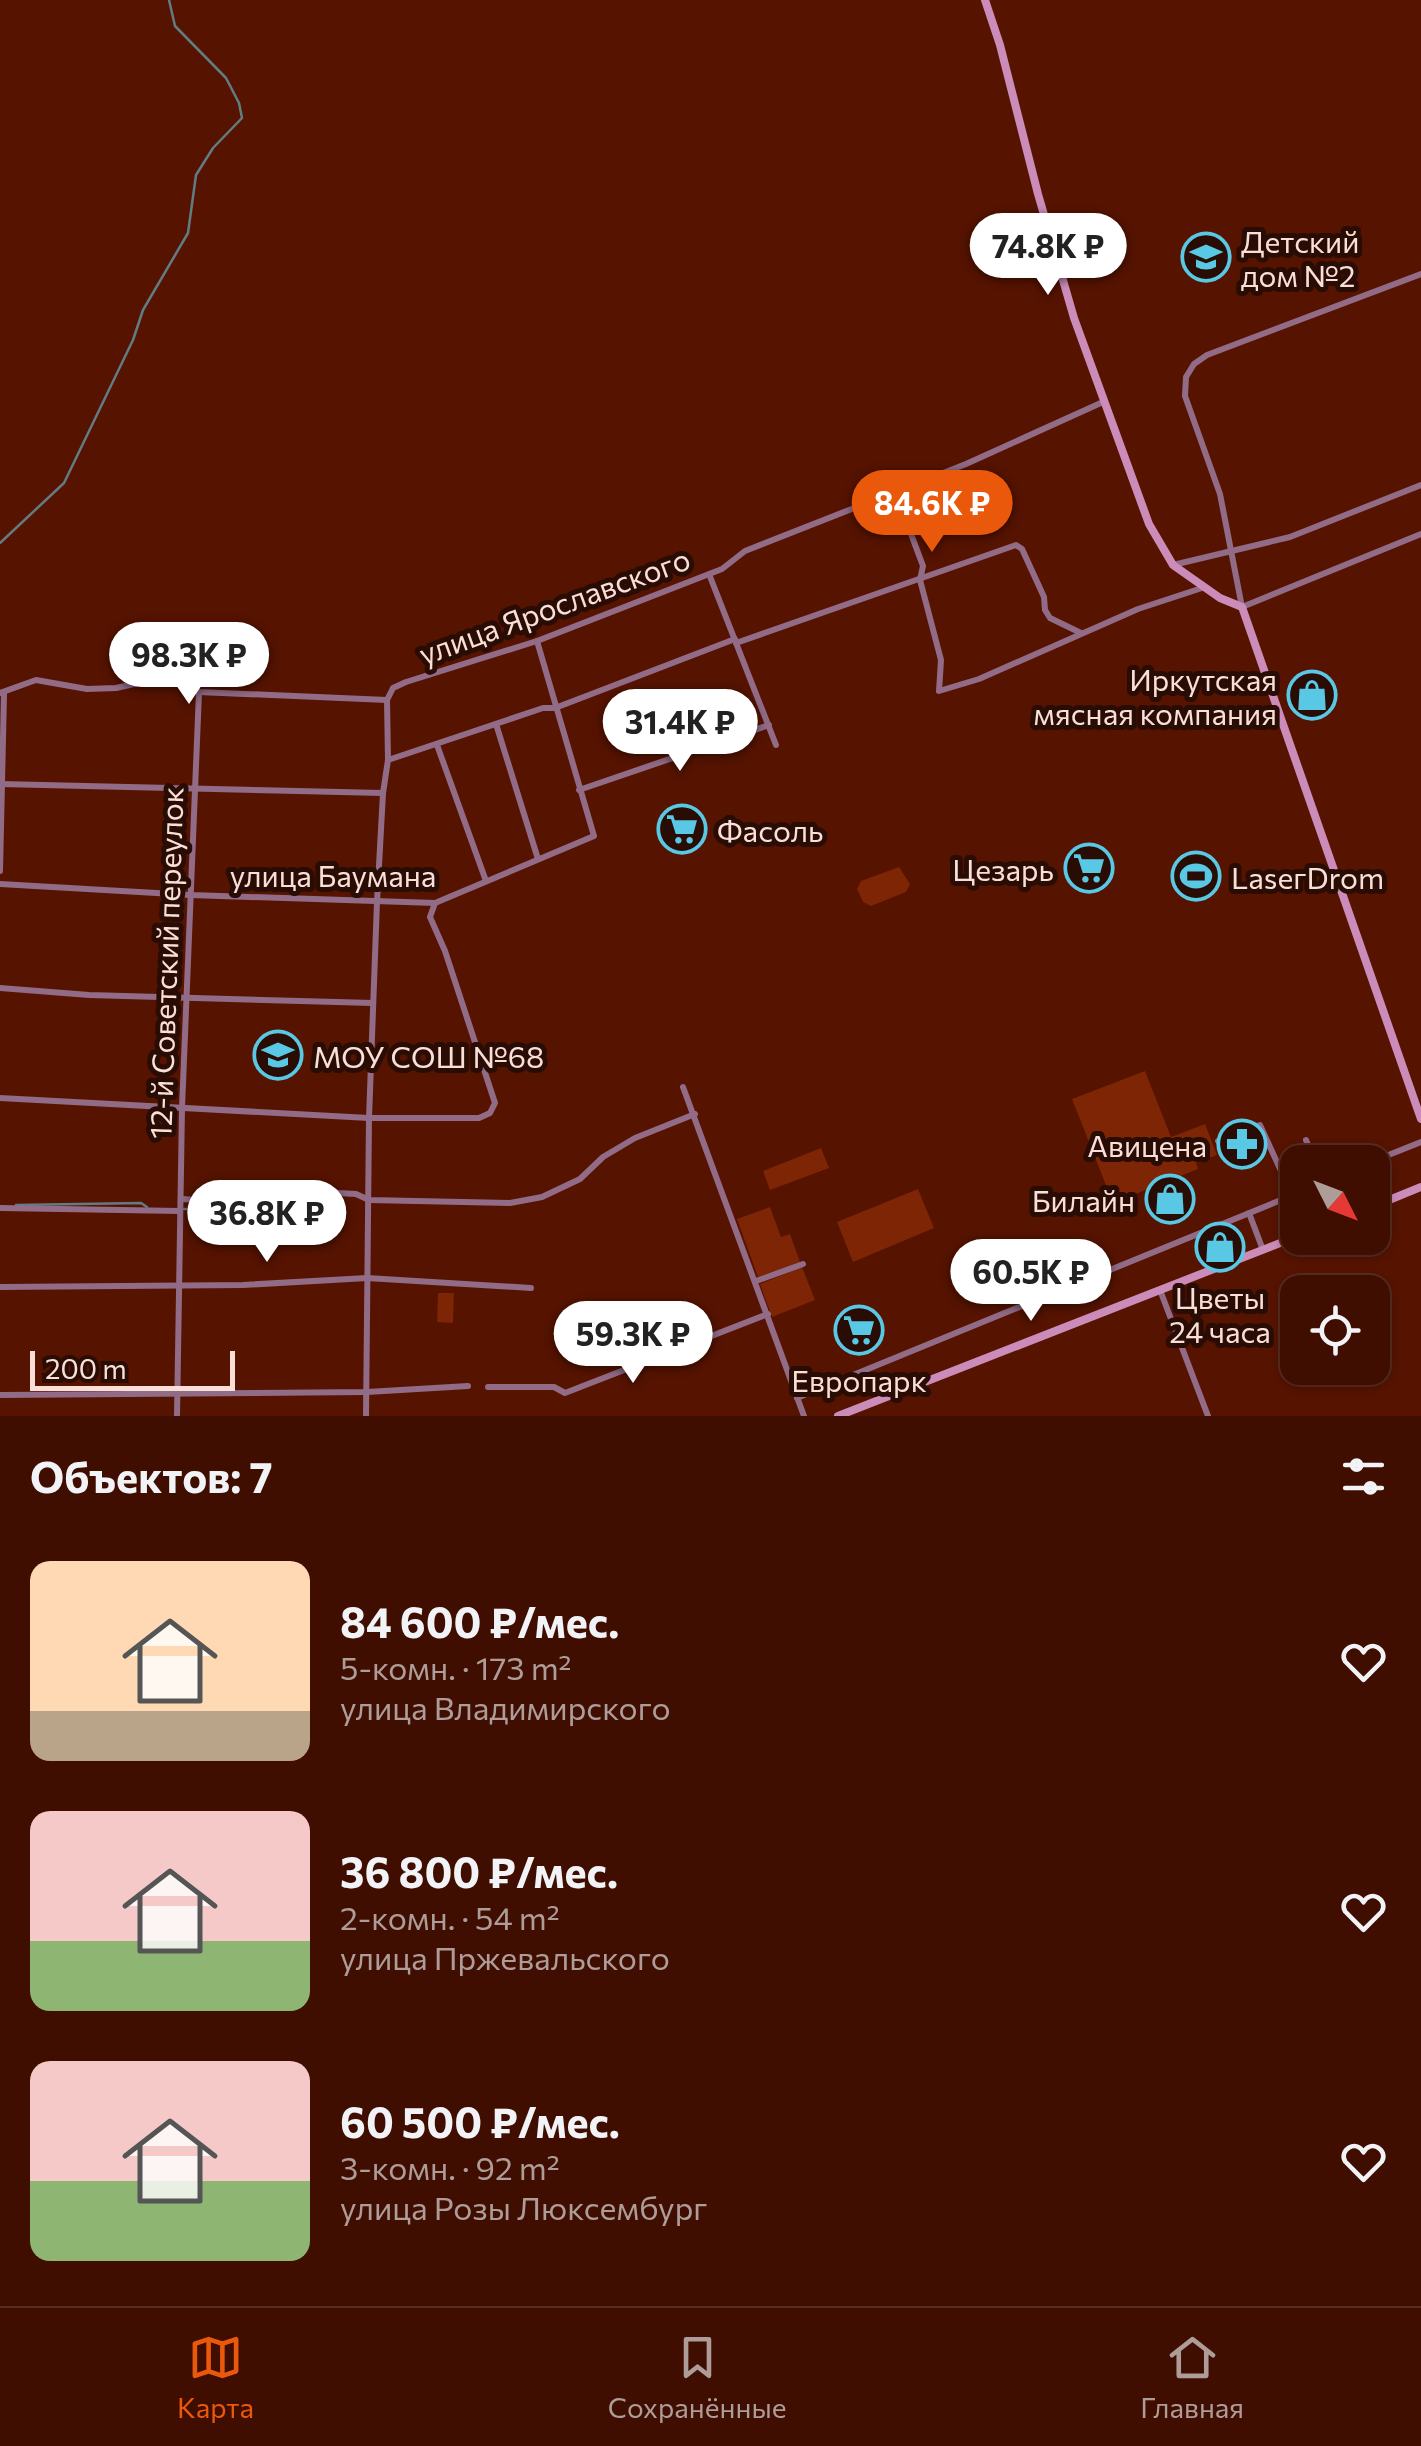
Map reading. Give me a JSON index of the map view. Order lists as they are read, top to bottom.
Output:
{
  "streets": {
    "street": ["улица Ярославского", "улица Баумана", "12-й Советский переулок"]
  },
  "crossings": [
    ["улица Баумана", "12-й Советский переулок"]
  ],
  "places": {
    "school or university": ["Детский дом №2", "МОУ СОШ №68"],
    "shop": ["Иркутская мясная компания", "Билайн", "Цветы 24 часа"],
    "supermarket": ["Фасоль", "Цезарь", "Европарк"],
    "sports": ["LaseгDrom"],
    "pharmacy": ["Авицена"]
  },
  "scale_bar": "200 m",
  "north": "bottom right",
  "page": {
    "price": [
      "74.8K ₽",
      "84.6K ₽",
      "98.3K ₽",
      "31.4K ₽",
      "36.8K ₽",
      "60.5K ₽",
      "59.3K ₽"
    ],
    "scale": "200 m",
    "heading": "Объектов: 7",
    "list": [
      {
        "name": "84 600 ₽/мес.",
        "note": "5-комн. · 173 m² · улица Владимирского"
      },
      {
        "name": "36 800 ₽/мес.",
        "note": "2-комн. · 54 m² · улица Пржевальского"
      },
      {
        "name": "60 500 ₽/мес.",
        "note": "3-комн. · 92 m² · улица Розы Люксембург"
      }
    ],
    "tabs": ["Карта", "Сохранённые", "Главная"]
  }
}
